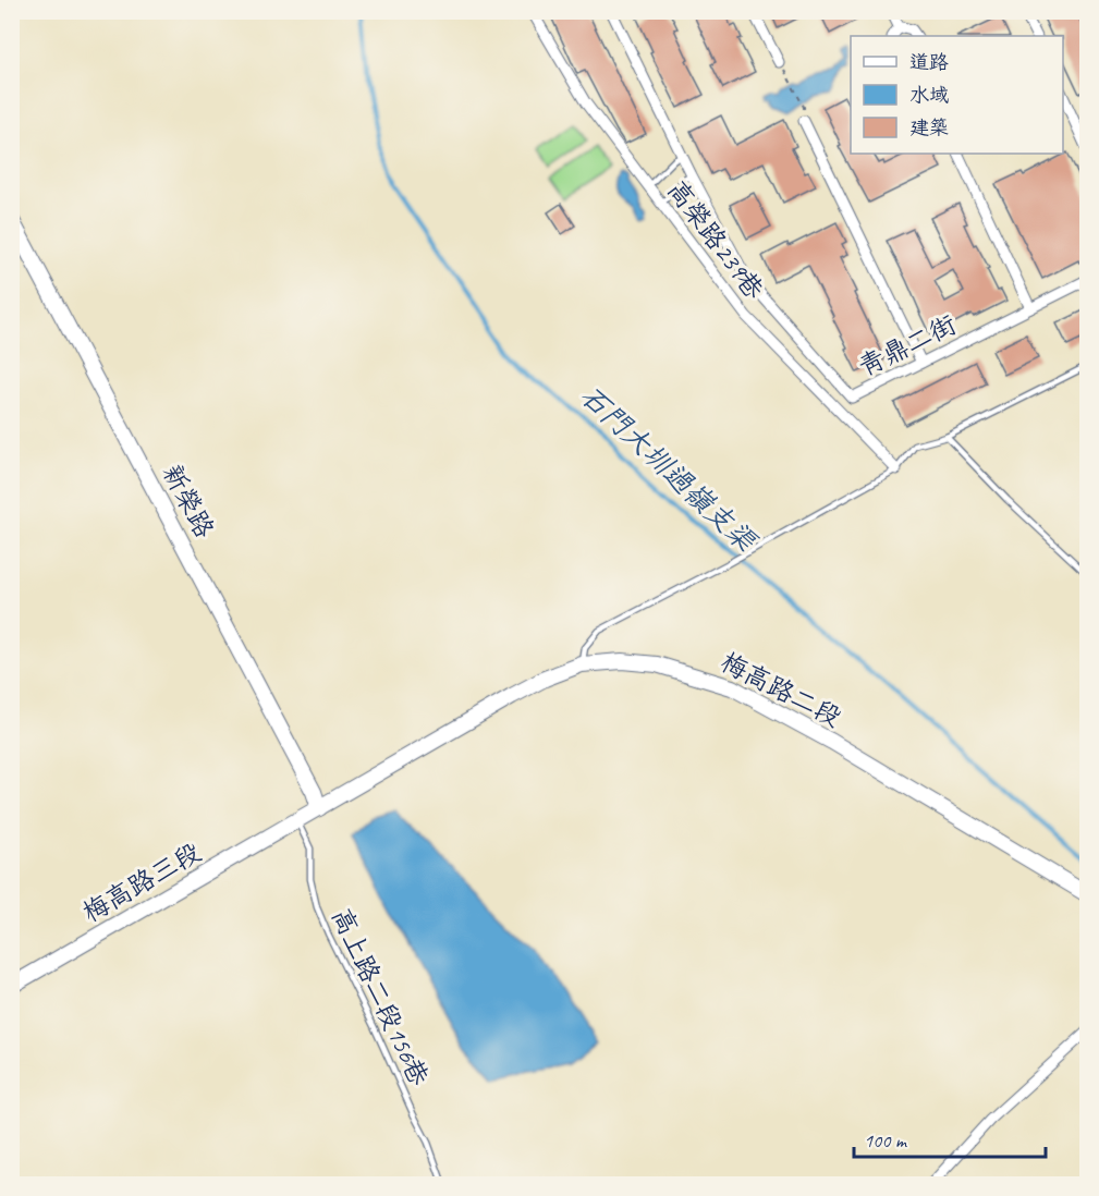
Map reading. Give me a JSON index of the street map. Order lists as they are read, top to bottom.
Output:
{
  "streets": {
    "street": [
      "高榮路239巷",
      "青鼎二街",
      "新榮路",
      "梅高路二段",
      "梅高路三段"
    ],
    "lane": ["高上路二段156巷"]
  },
  "crossings": [
    ["新榮路", "梅高路二段"],
    ["梅高路二段", "梅高路三段"],
    ["梅高路二段", "高上路二段156巷"],
    ["梅高路三段", "高上路二段156巷"]
  ],
  "water": ["石門大圳過嶺支渠"],
  "legend": ["道路", "水域", "建築"],
  "scale_bar": "100 m"
}
